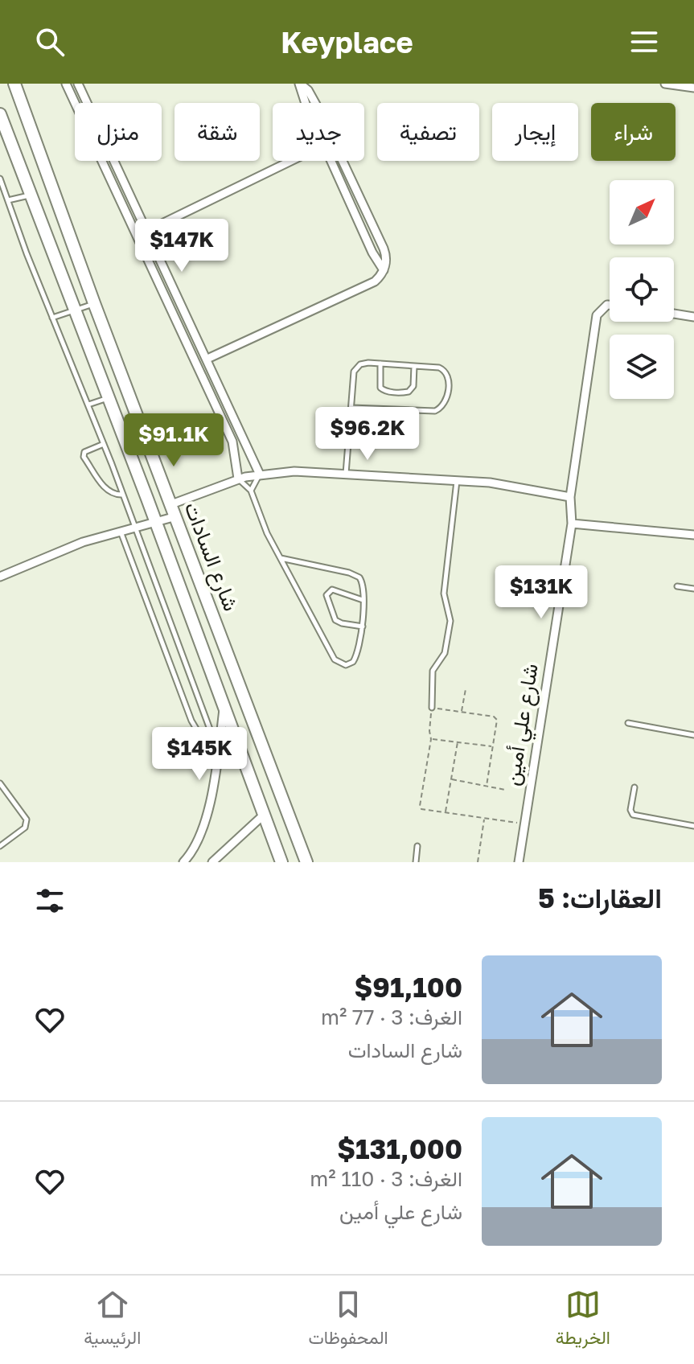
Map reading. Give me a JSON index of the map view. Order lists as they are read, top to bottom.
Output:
{
  "streets": {
    "main road": ["شارع السادات"],
    "street": ["شارع علي أمين"]
  },
  "north": "top right",
  "page": {
    "header": "Keyplace",
    "chip": [
      "شراء",
      "إيجار",
      "تصفية",
      "جديد",
      "شقة",
      "منزل"
    ],
    "price": [
      "$147K",
      "$96.2K",
      "$91.1K",
      "$131K",
      "$145K"
    ],
    "heading": "العقارات: 5",
    "list": [
      {
        "name": "$91,100",
        "note": "الغرف: 3 · 77 m² · شارع السادات"
      },
      {
        "name": "$131,000",
        "note": "الغرف: 3 · 110 m² · شارع علي أمين"
      }
    ],
    "tabs": ["الخريطة", "المحفوظات", "الرئيسية"]
  }
}
